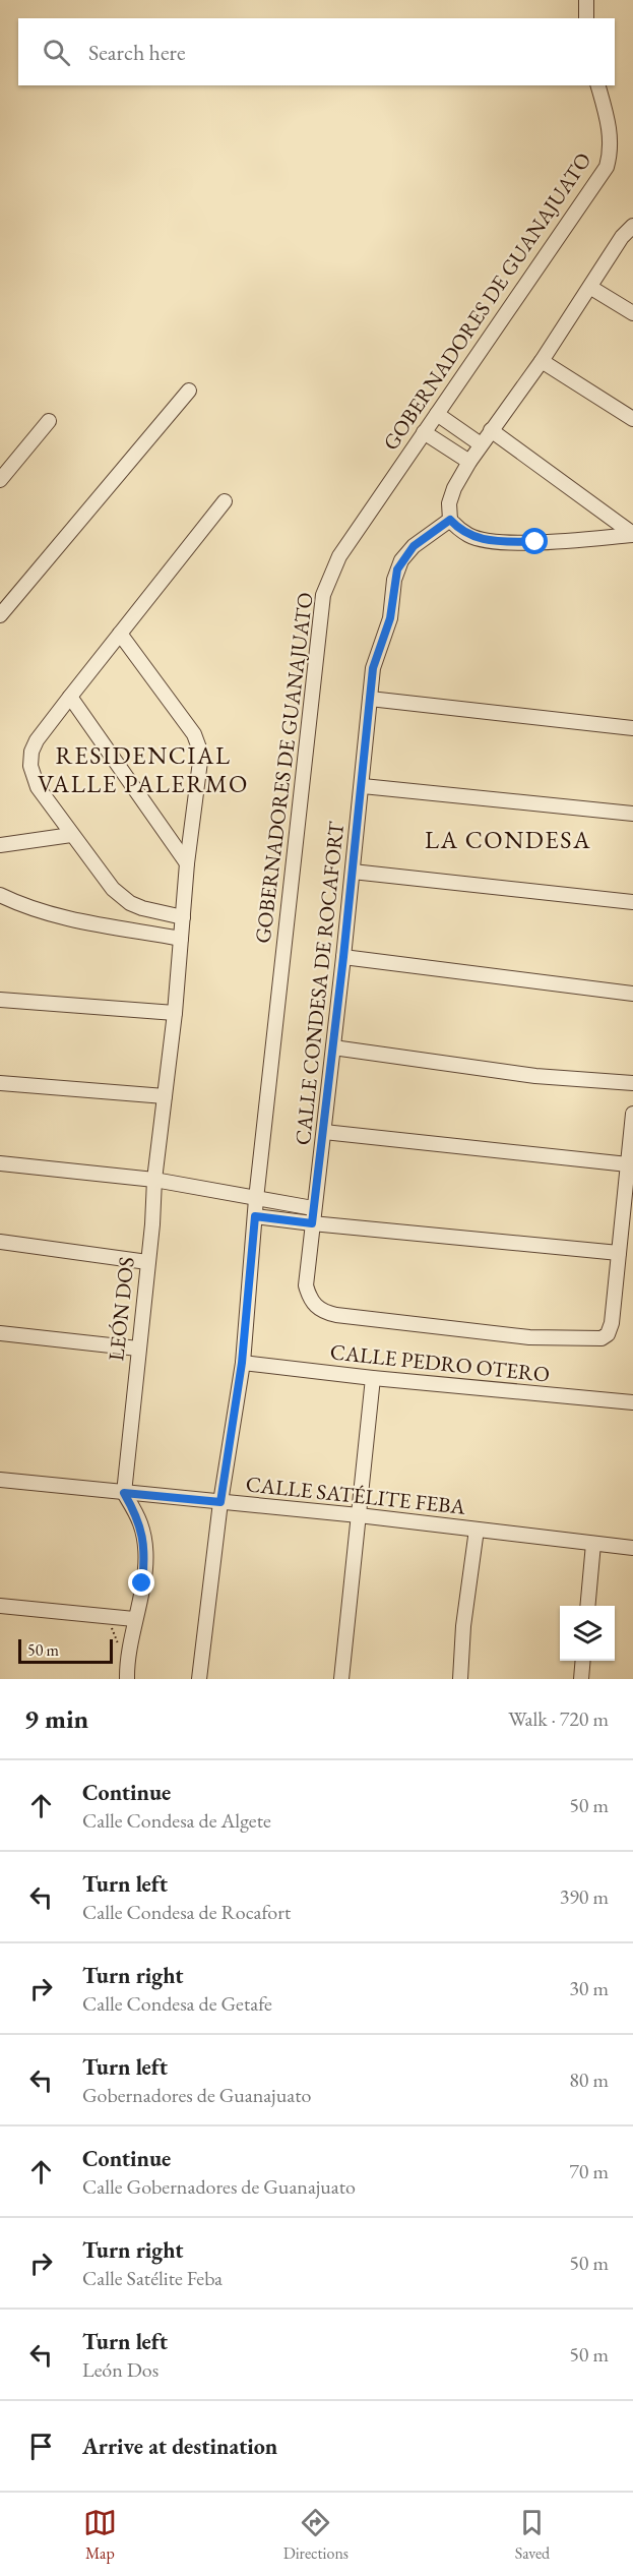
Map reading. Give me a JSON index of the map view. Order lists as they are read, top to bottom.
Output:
{
  "streets": {
    "street": [
      "GOBERNADORES DE GUANAJUATO",
      "CALLE CONDESA DE ROCAFORT",
      "LEÓN DOS",
      "CALLE PEDRO OTERO",
      "CALLE SATÉLITE FEBA"
    ]
  },
  "crossings": [
    ["GOBERNADORES DE GUANAJUATO", "CALLE PEDRO OTERO"],
    ["GOBERNADORES DE GUANAJUATO", "CALLE SATÉLITE FEBA"],
    ["LEÓN DOS", "CALLE SATÉLITE FEBA"]
  ],
  "districts": ["RESIDENCIAL VALLE PALERMO", "LA CONDESA"],
  "scale_bar": "50 m",
  "page": {
    "search": "Search here",
    "scale": "50 m",
    "heading": ["9 min", "Walk · 720 m"],
    "list": [
      ["Continue", "Calle Condesa de Algete", "50 m"],
      ["Turn left", "Calle Condesa de Rocafort", "390 m"],
      ["Turn right", "Calle Condesa de Getafe", "30 m"],
      ["Turn left", "Gobernadores de Guanajuato", "80 m"],
      ["Continue", "Calle Gobernadores de Guanajuato", "70 m"],
      ["Turn right", "Calle Satélite Feba", "50 m"],
      ["Turn left", "León Dos", "50 m"],
      "Arrive at destination"
    ],
    "nav": ["Map", "Directions", "Saved"]
  }
}
